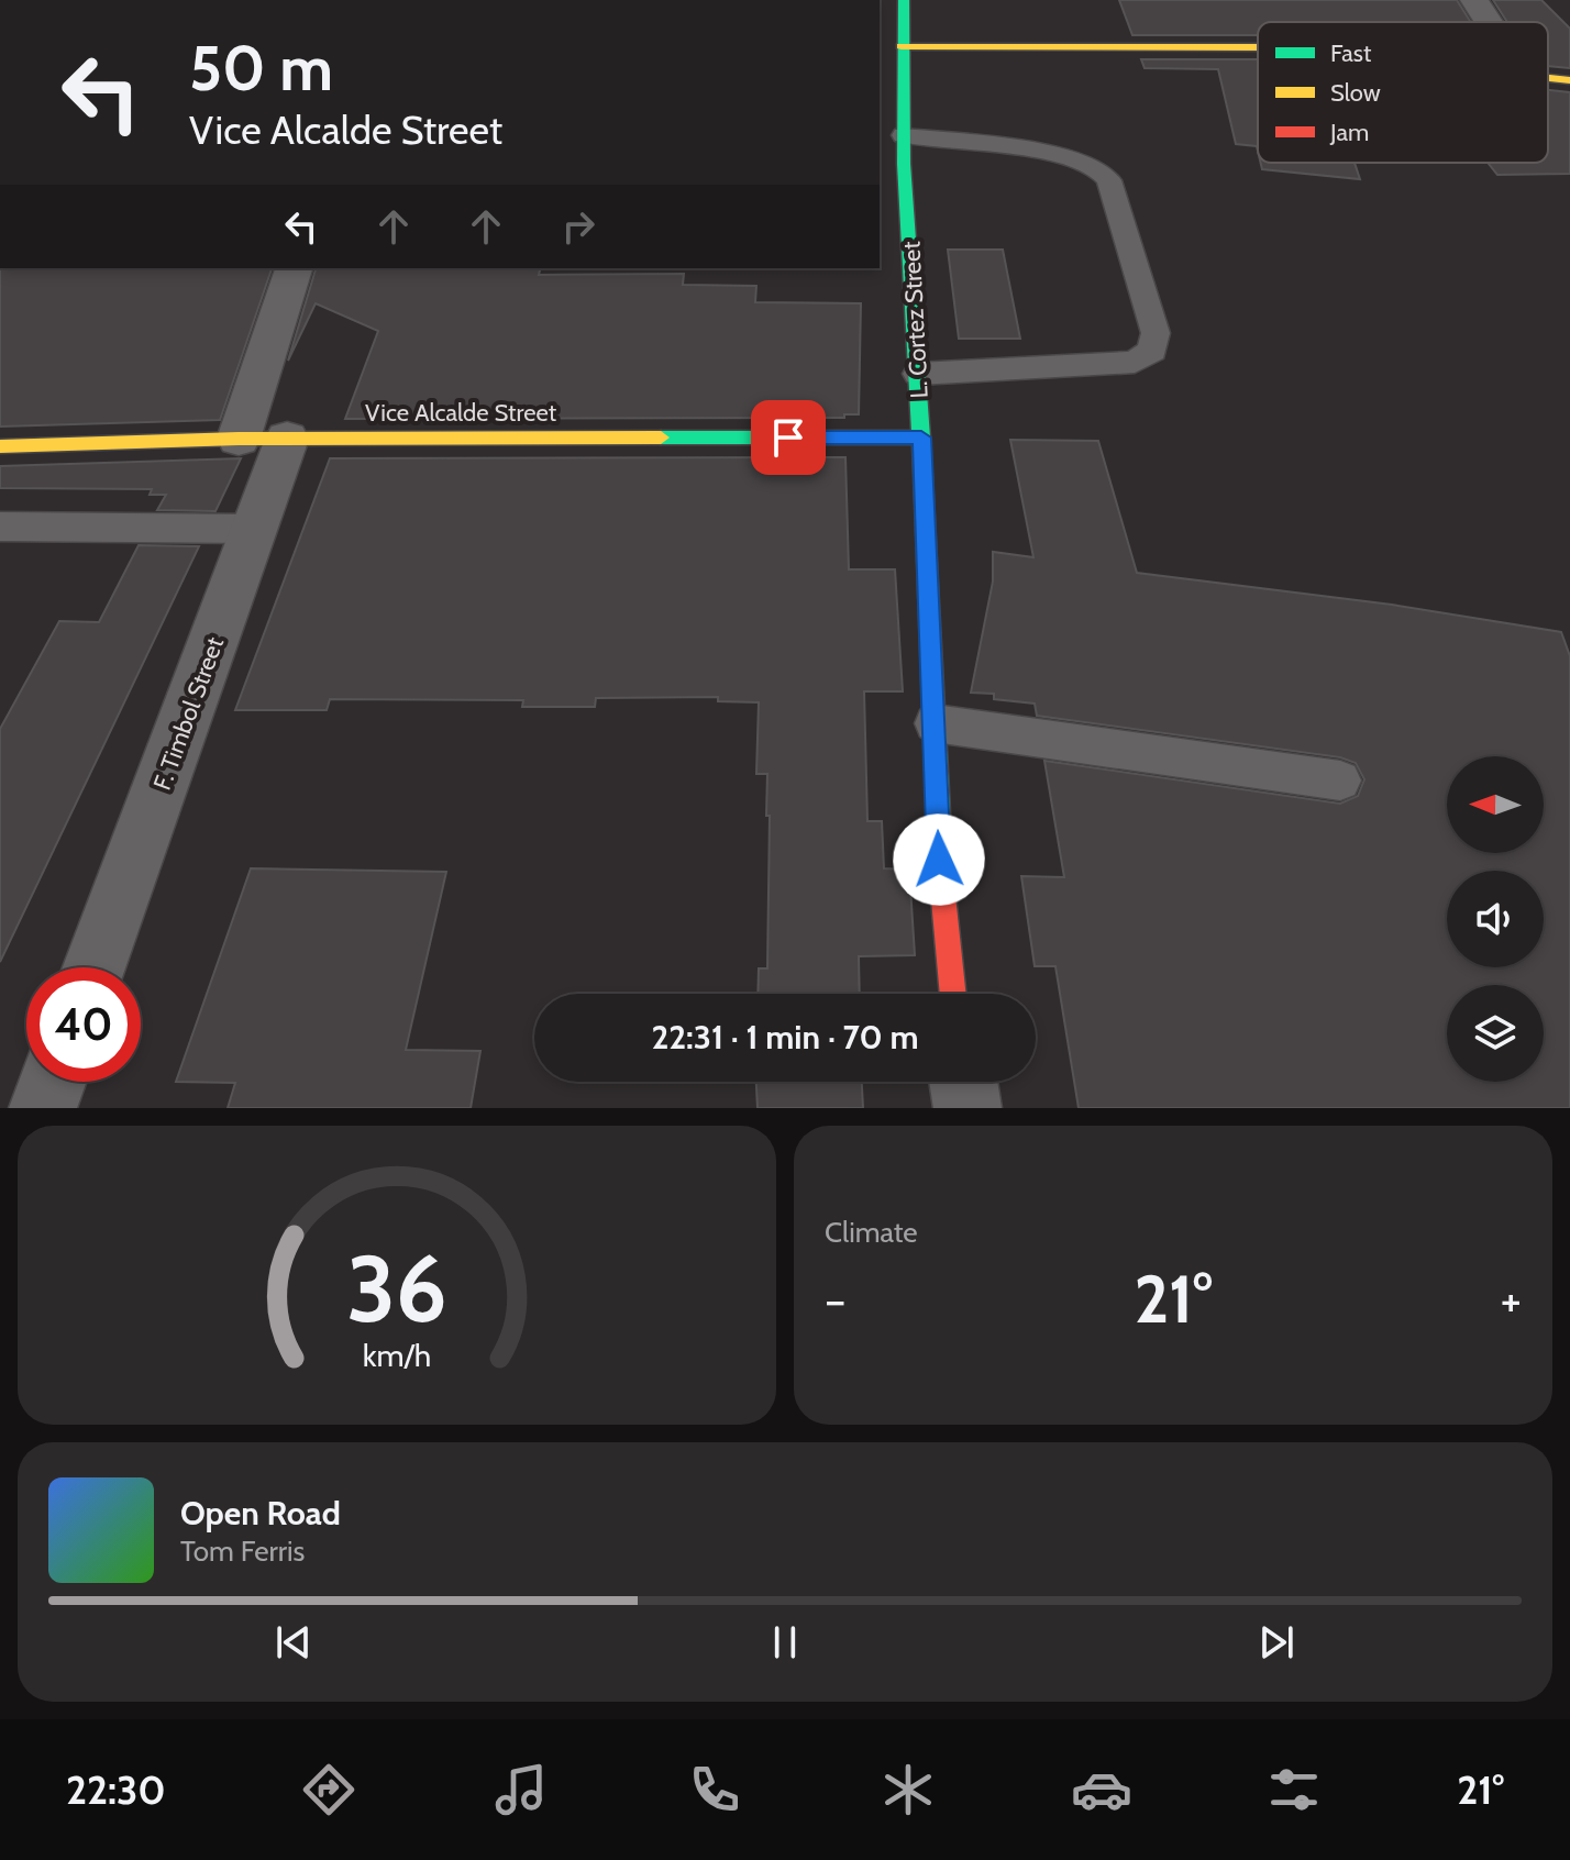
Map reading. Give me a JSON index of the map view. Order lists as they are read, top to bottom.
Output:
{
  "streets": {
    "street": ["L. Cortez Street", "Vice Alcalde Street", "F. Timbol Street"]
  },
  "crossings": [
    ["L. Cortez Street", "Vice Alcalde Street"],
    ["Vice Alcalde Street", "F. Timbol Street"]
  ],
  "legend": ["Fast", "Slow", "Jam"],
  "north": "left",
  "page": {
    "turn": ["50 m", "Vice Alcalde Street"],
    "limit": "40",
    "trip": "22:31 · 1 min · 70 m",
    "tile": "Climate",
    "heat": ["−", "21°", "+"],
    "song": ["Open Road", "Tom Ferris"],
    "tabs": ["22:30", "21°"],
    "gauge": ["36", "km/h"]
  }
}
